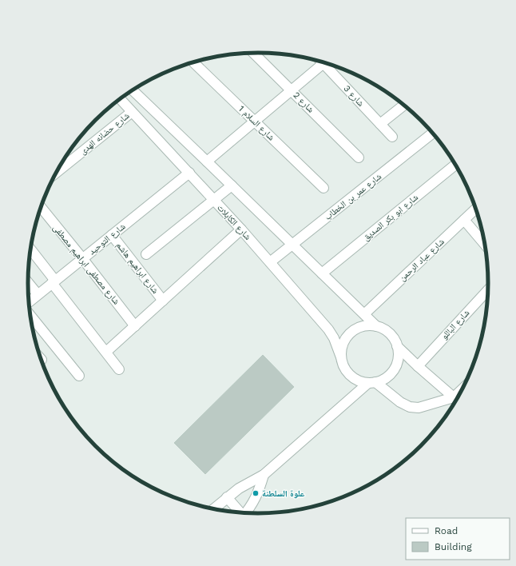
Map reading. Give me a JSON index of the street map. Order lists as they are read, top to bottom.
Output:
{
  "streets": {
    "street": [
      "شارع 3",
      "شارع 2",
      "شارع السلام 1",
      "شارع حضانه الهدى",
      "شارع عمر بن الخطاب",
      "شارع ابو بكر الصديق",
      "شارع الكابلات",
      "شارع التوحيد",
      "شارع عباد الرحمن",
      "شارع مصطفى ابراهيم مصطفى",
      "شارع ابراهيم هاشم",
      "شارع الباللو"
    ]
  },
  "crossings": [
    ["شارع حضانه الهدى", "شارع الكابلات"],
    ["شارع عمر بن الخطاب", "شارع الكابلات"],
    ["شارع الكابلات", "شارع التوحيد"],
    ["شارع التوحيد", "شارع مصطفى ابراهيم مصطفى"],
    ["شارع التوحيد", "شارع ابراهيم هاشم"]
  ],
  "places": ["علوة السلطنة"],
  "legend": ["Road", "Building"]
}
